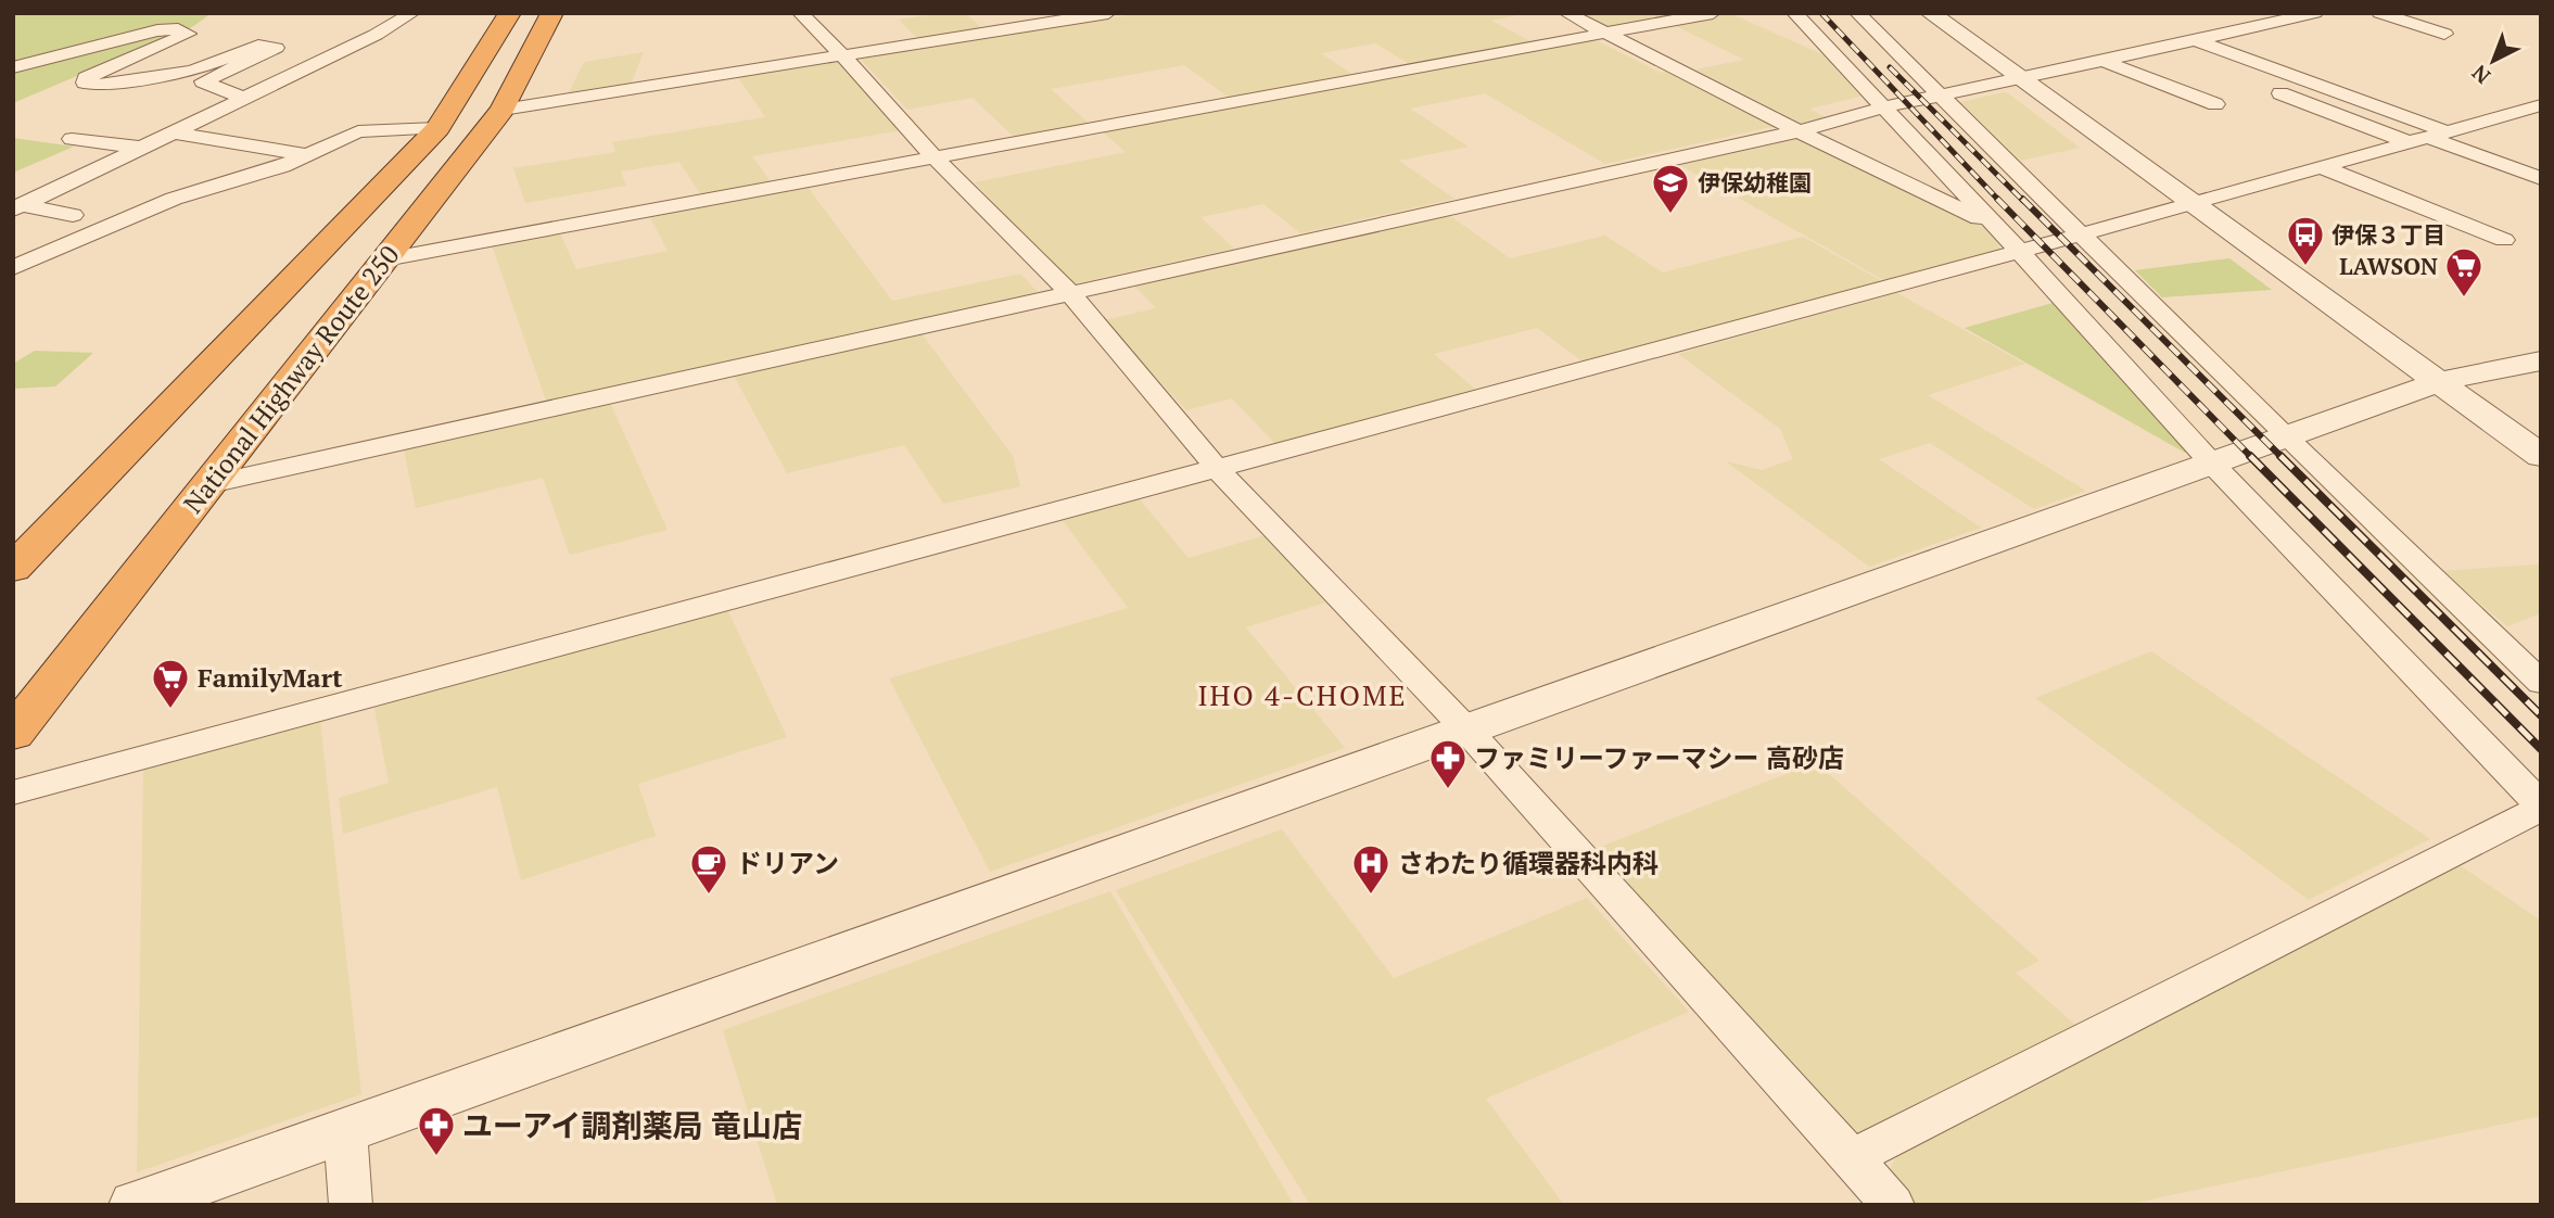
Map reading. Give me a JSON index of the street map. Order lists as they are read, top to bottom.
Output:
{
  "streets": {
    "highway": ["National Highway Route 250"]
  },
  "districts": ["IHO 4-CHOME"],
  "places": {
    "school or university": ["伊保幼稚園"],
    "bus stop": ["伊保３丁目"],
    "supermarket": ["LAWSON", "FamilyMart"],
    "pharmacy": ["ファミリーファーマシー 高砂店", "ユーアイ調剤薬局 竜山店"],
    "cafe": ["ドリアン"],
    "hospital": ["さわたり循環器科内科"]
  },
  "north": "bottom left"
}
